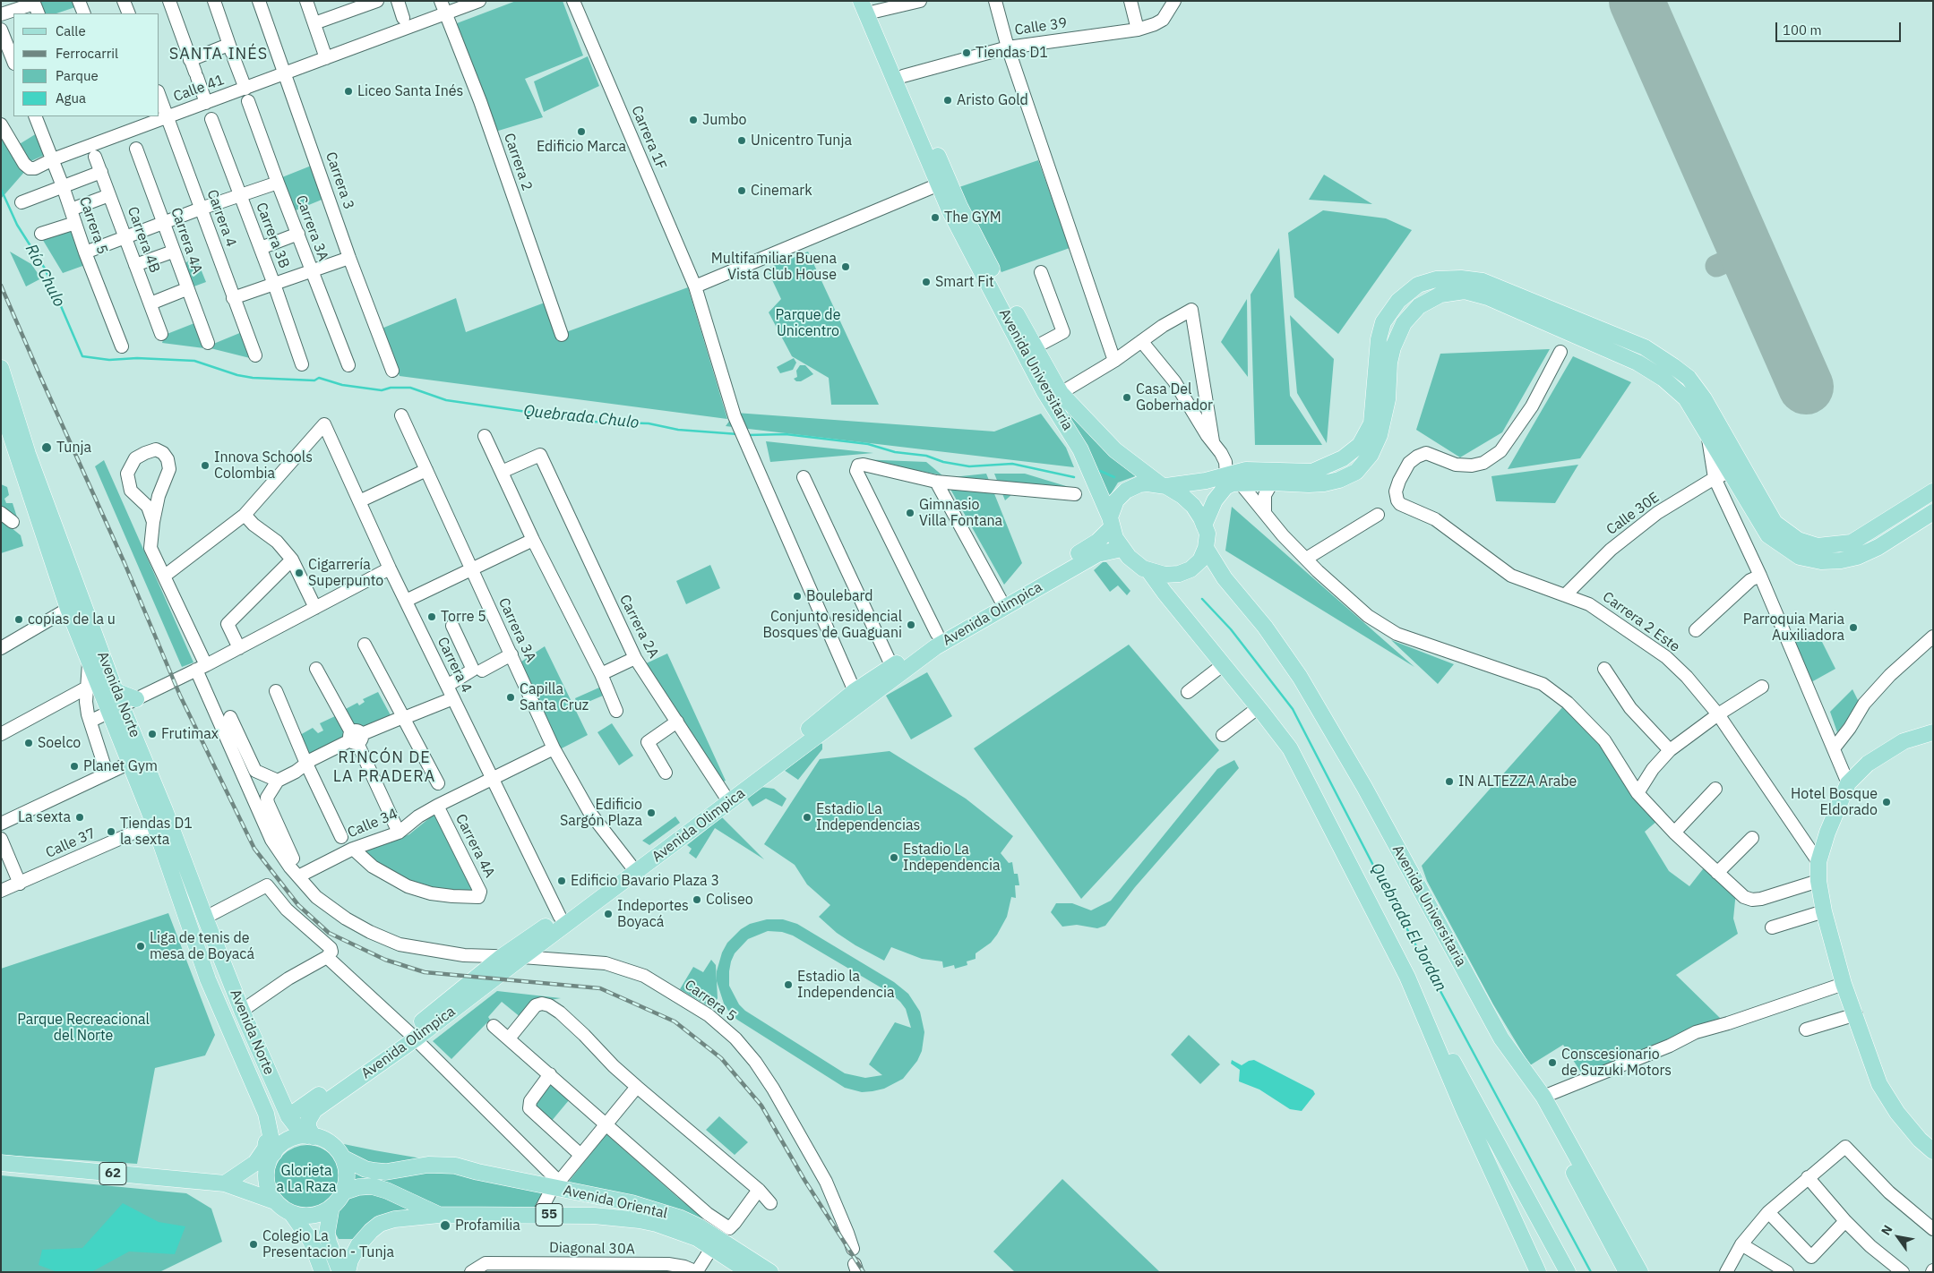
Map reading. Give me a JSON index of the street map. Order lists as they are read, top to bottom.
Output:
{
  "streets": {
    "main road": [
      "Avenida Universitaria",
      "Avenida Olimpica",
      "Avenida Norte",
      "62",
      "Avenida Oriental",
      "55"
    ],
    "street": [
      "Calle 39",
      "Calle 41",
      "Carrera 1F",
      "Carrera 2",
      "Carrera 3",
      "Carrera 4",
      "Carrera 5",
      "Carrera 3A",
      "Carrera 3B",
      "Carrera 4B",
      "Carrera 4A",
      "Calle 30E",
      "Carrera 2 Este",
      "Carrera 2A",
      "Calle 34",
      "Calle 37",
      "Diagonal 30A"
    ]
  },
  "crossings": [
    ["Calle 39", "Avenida Universitaria"],
    ["Calle 41", "Carrera 2"],
    ["Calle 41", "Carrera 3"],
    ["Calle 41", "Carrera 4"],
    ["Calle 41", "Carrera 5"],
    ["Carrera 1F", "Avenida Olimpica"],
    ["Carrera 4", "Avenida Olimpica"],
    ["Carrera 4", "Calle 34"],
    ["Carrera 5", "Avenida Olimpica"],
    ["Carrera 5", "Calle 34"],
    ["Carrera 3A", "Avenida Olimpica"],
    ["Carrera 3A", "Calle 34"],
    ["Carrera 4A", "Calle 34"],
    ["Avenida Universitaria", "Avenida Olimpica"],
    ["Calle 30E", "Carrera 2 Este"],
    ["Avenida Olimpica", "Carrera 2A"],
    ["Avenida Olimpica", "Avenida Norte"],
    ["Avenida Olimpica", "62"],
    ["Avenida Olimpica", "Avenida Oriental"],
    ["Avenida Olimpica", "55"],
    ["Avenida Norte", "Calle 37"],
    ["Avenida Norte", "62"],
    ["Avenida Norte", "Avenida Oriental"],
    ["Avenida Norte", "55"],
    ["62", "Avenida Oriental"],
    ["62", "55"],
    ["Avenida Oriental", "55"]
  ],
  "districts": ["SANTA INÉS", "RINCÓN DE LA PRADERA"],
  "water": ["Río Chulo", "Quebrada Chulo", "Quebrada El Jordan"],
  "parks": ["Parque de Unicentro", "Parque Recreacional del Norte", "Glorieta a La Raza"],
  "places": [
    "Tiendas D1",
    "Liceo Santa Inés",
    "Aristo Gold",
    "Jumbo",
    "Edificio Marca",
    "Unicentro Tunja",
    "Cinemark",
    "The GYM",
    "Multifamiliar Buena Vista Club House",
    "Smart Fit",
    "Casa Del Gobernador",
    "Tunja",
    "Innova Schools Colombia",
    "Gimnasio Villa Fontana",
    "Cigarrería Superpunto",
    "Boulebard",
    "Torre 5",
    "copias de la u",
    "Conjunto residencial Bosques de Guaguani",
    "Parroquia Maria Auxiliadora",
    "Capilla Santa Cruz",
    "Frutimax",
    "Soelco",
    "Planet Gym",
    "IN ALTEZZA Arabe",
    "Hotel Bosque Eldorado",
    "Edificio Sargón Plaza",
    "La sexta",
    "Estadio La Independencias",
    "Tiendas D1 la sexta",
    "Estadio La Independencia",
    "Edificio Bavario Plaza 3",
    "Coliseo",
    "Indeportes Boyacá",
    "Liga de tenis de mesa de Boyacá",
    "Estadio la Independencia",
    "Conscesionario de Suzuki Motors",
    "Profamilia",
    "Colegio La Presentacion - Tunja"
  ],
  "legend": [
    "Calle",
    "Ferrocarril",
    "Parque",
    "Agua"
  ],
  "scale_bar": "100 m",
  "north": "top left"
}
